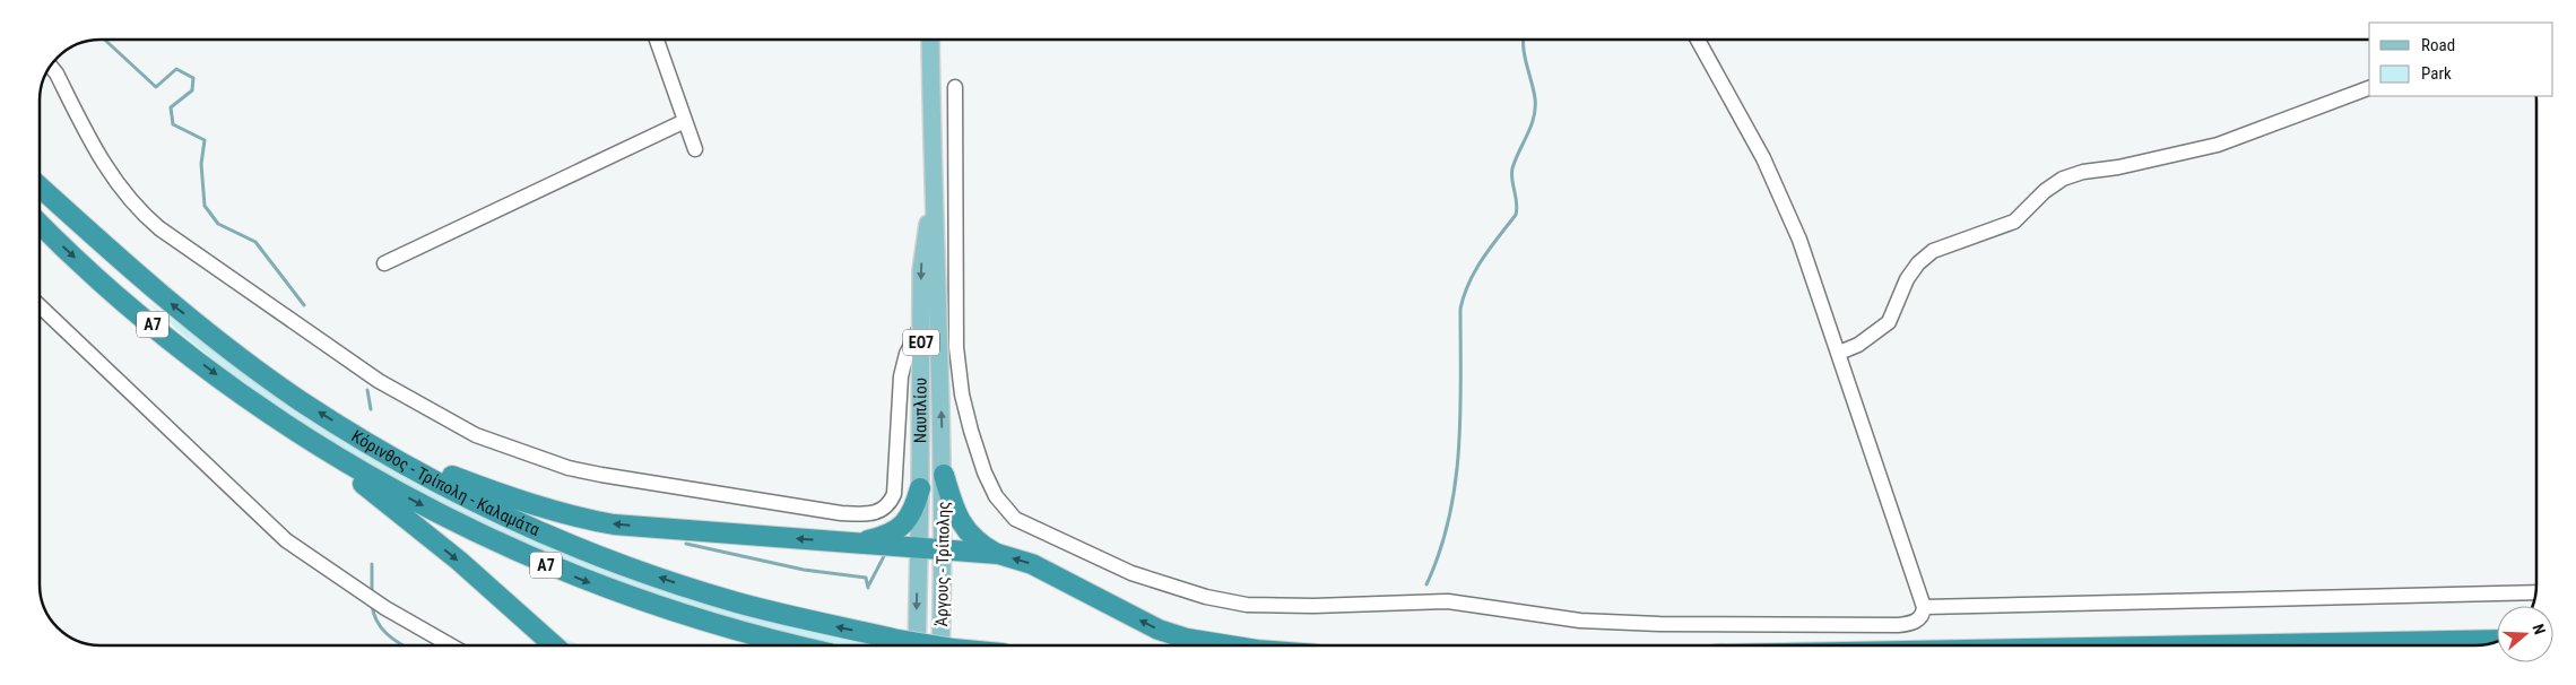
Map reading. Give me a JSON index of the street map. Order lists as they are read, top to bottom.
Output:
{
  "streets": {
    "highway": ["Α7", "Κόρινθος - Τρίπολη - Καλαμάτα"],
    "main road": ["ΕΟ7", "Ναυπλίου", "Άργους - Τρίπολης"]
  },
  "crossings": [
    ["Ναυπλίου", "Άργους - Τρίπολης"]
  ],
  "legend": ["Road", "Park"],
  "north": "right"
}
